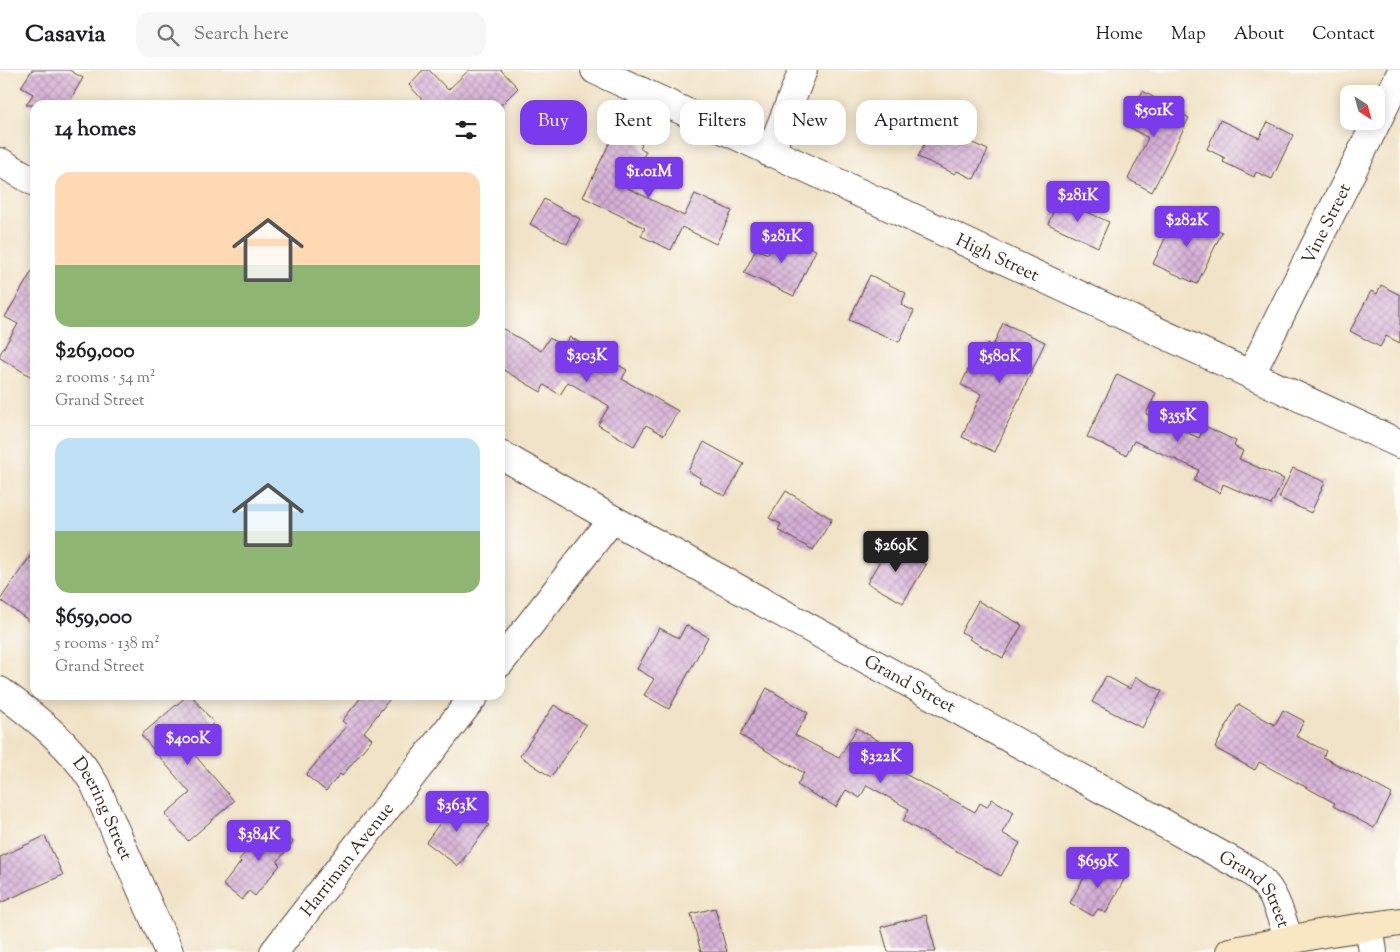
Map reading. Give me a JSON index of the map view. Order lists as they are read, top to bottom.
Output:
{
  "streets": {
    "street": [
      "Vine Street",
      "High Street",
      "Grand Street",
      "Deering Street",
      "Harriman Avenue"
    ]
  },
  "crossings": [
    ["Vine Street", "High Street"]
  ],
  "north": "bottom right",
  "page": {
    "header": "Casavia",
    "search": "Search here",
    "nav": [
      "Home",
      "Map",
      "About",
      "Contact"
    ],
    "price": [
      "$501K",
      "$1.01M",
      "$281K",
      "$282K",
      "$281K",
      "$303K",
      "$580K",
      "$355K",
      "$269K",
      "$400K",
      "$322K",
      "$363K",
      "$384K",
      "$659K"
    ],
    "chip": [
      "Buy",
      "Rent",
      "Filters",
      "New",
      "Apartment"
    ],
    "heading": "14 homes",
    "list": [
      {
        "name": "$269,000",
        "note": "2 rooms · 54 m² · Grand Street"
      },
      {
        "name": "$659,000",
        "note": "5 rooms · 138 m² · Grand Street"
      }
    ]
  }
}
